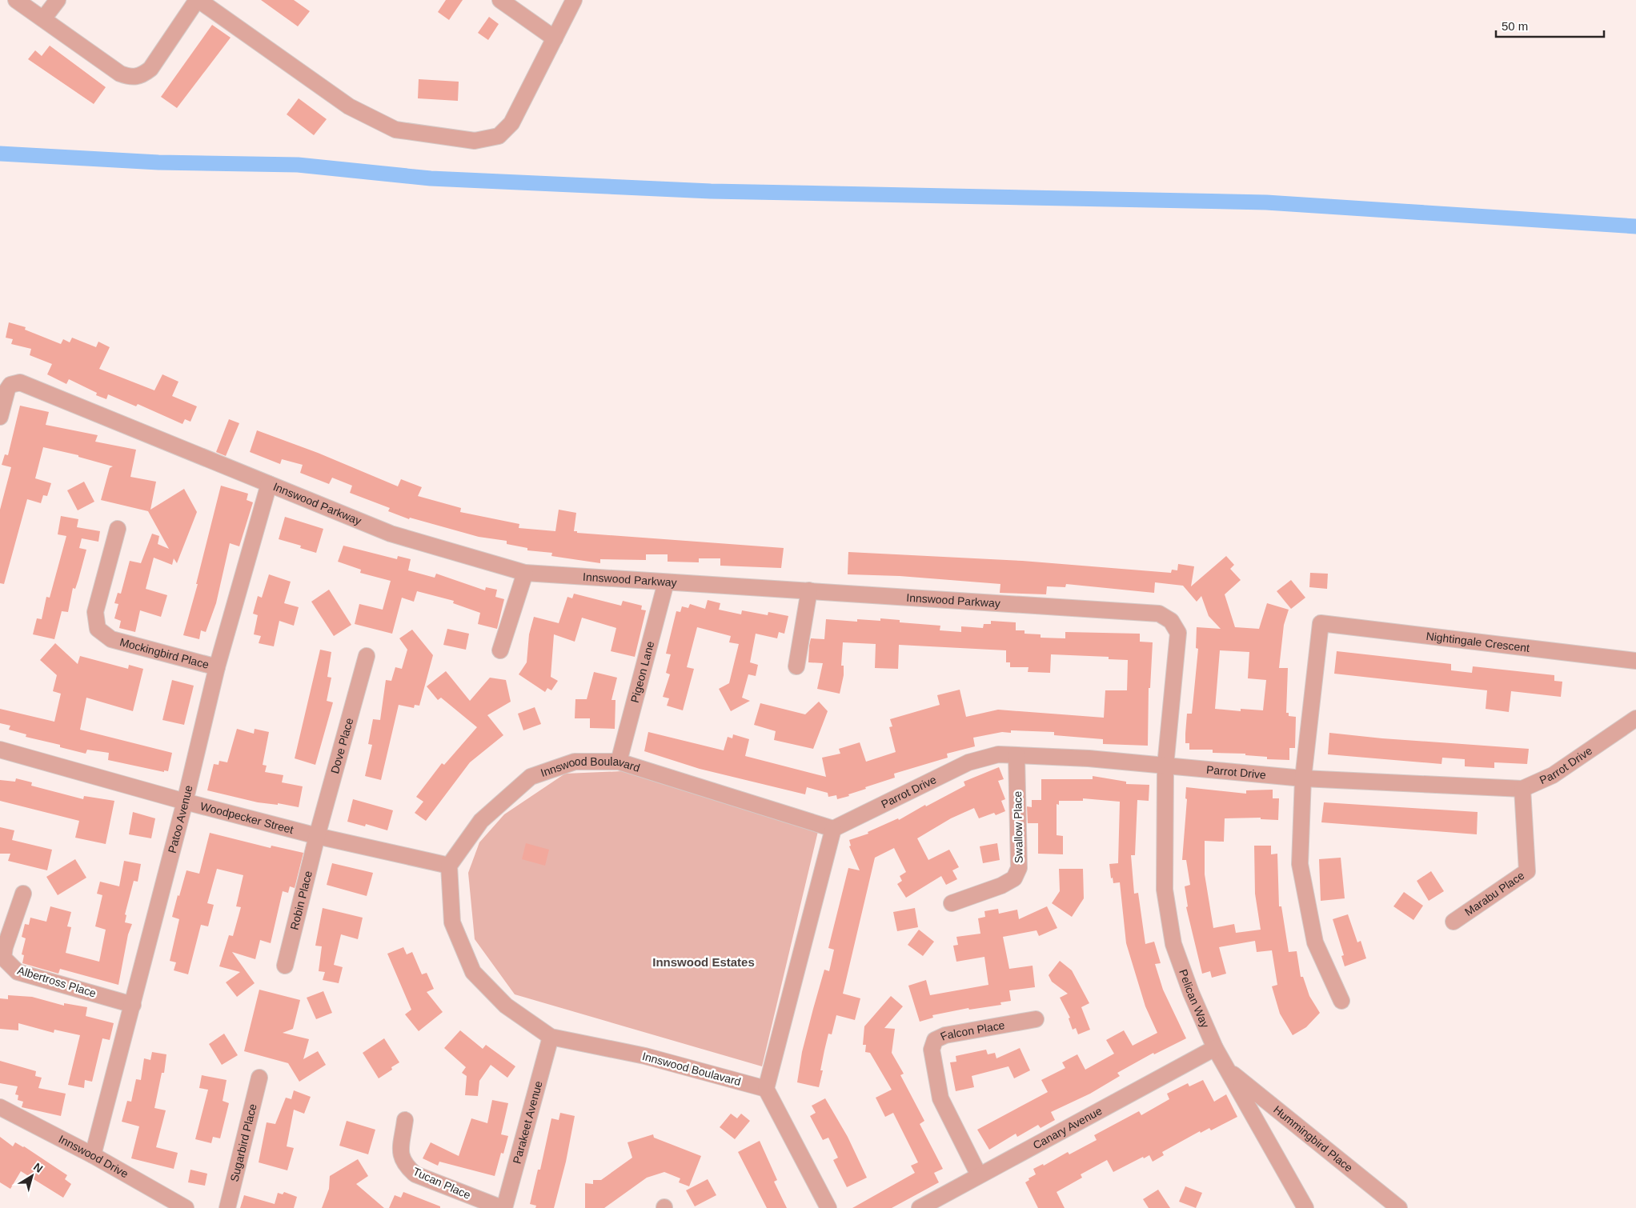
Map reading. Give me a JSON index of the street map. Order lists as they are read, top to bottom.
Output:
{
  "streets": {
    "street": [
      "Innswood Parkway",
      "Nightingale Crescent",
      "Mockingbird Place",
      "Pigeon Lane",
      "Dove Place",
      "Parrot Drive",
      "Innswood Boulavard",
      "Woodpecker Street",
      "Patoo Avenue",
      "Swallow Place",
      "Marabu Place",
      "Robin Place",
      "Albertross Place",
      "Pelican Way",
      "Falcon Place",
      "Parakeet Avenue",
      "Canary Avenue",
      "Hummingbird Place",
      "Sugarbird Place",
      "Innswood Drive",
      "Tucan Place"
    ]
  },
  "crossings": [
    ["Innswood Parkway", "Pigeon Lane"],
    ["Innswood Parkway", "Parrot Drive"],
    ["Innswood Parkway", "Patoo Avenue"],
    ["Innswood Parkway", "Pelican Way"],
    ["Nightingale Crescent", "Parrot Drive"],
    ["Mockingbird Place", "Patoo Avenue"],
    ["Pigeon Lane", "Innswood Boulavard"],
    ["Dove Place", "Woodpecker Street"],
    ["Dove Place", "Robin Place"],
    ["Parrot Drive", "Innswood Boulavard"],
    ["Parrot Drive", "Swallow Place"],
    ["Parrot Drive", "Marabu Place"],
    ["Parrot Drive", "Pelican Way"],
    ["Innswood Boulavard", "Woodpecker Street"],
    ["Innswood Boulavard", "Parakeet Avenue"],
    ["Woodpecker Street", "Patoo Avenue"],
    ["Woodpecker Street", "Robin Place"],
    ["Patoo Avenue", "Albertross Place"],
    ["Patoo Avenue", "Innswood Drive"],
    ["Pelican Way", "Canary Avenue"],
    ["Pelican Way", "Hummingbird Place"],
    ["Falcon Place", "Canary Avenue"],
    ["Parakeet Avenue", "Tucan Place"]
  ],
  "districts": ["Innswood Estates"],
  "scale_bar": "50 m",
  "north": "top right"
}
